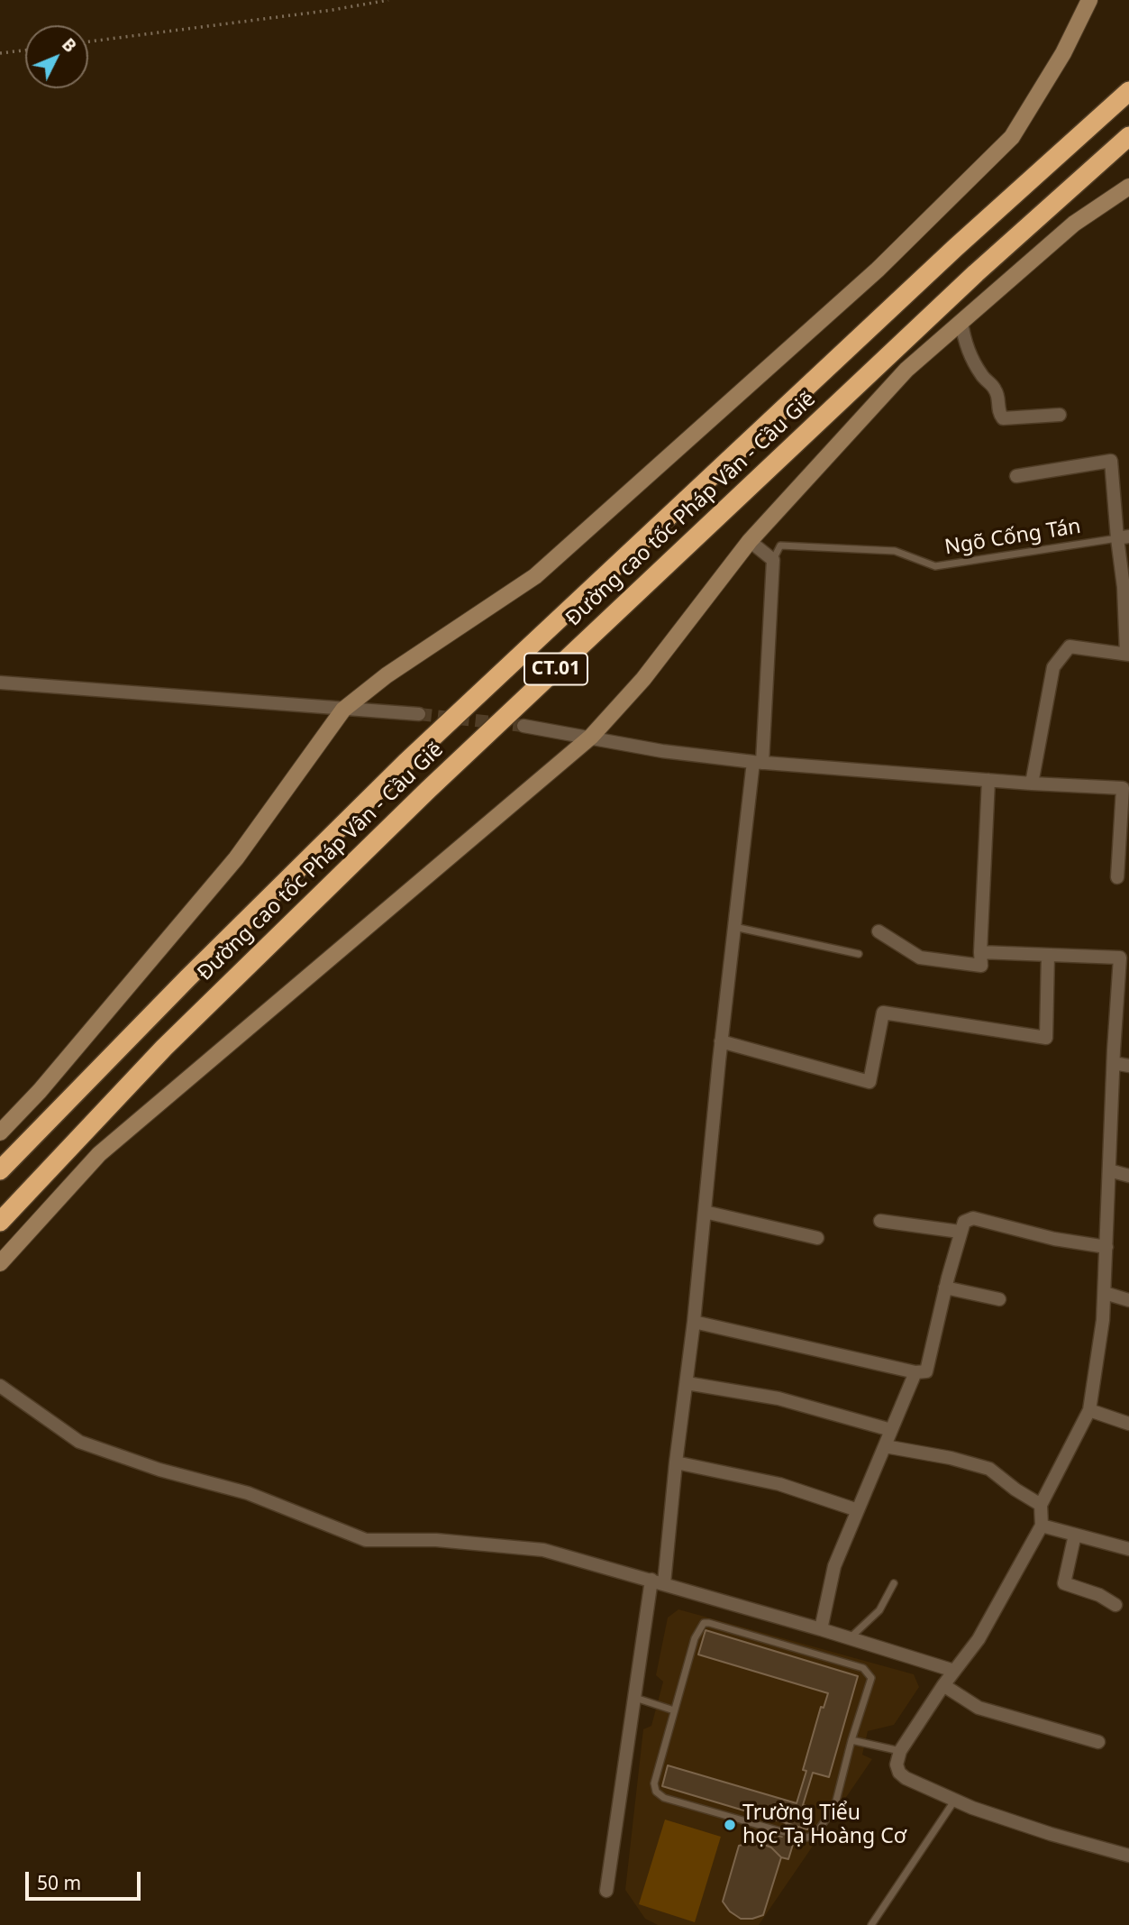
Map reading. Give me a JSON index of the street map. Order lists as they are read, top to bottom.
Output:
{
  "streets": {
    "highway": ["Đường cao tốc Pháp Vân - Cầu Giẽ", "CT.01"],
    "lane": ["Ngõ Cống Tán"]
  },
  "places": ["Trường Tiểu học Tạ Hoàng Cơ"],
  "scale_bar": "50 m",
  "north": "top right"
}
